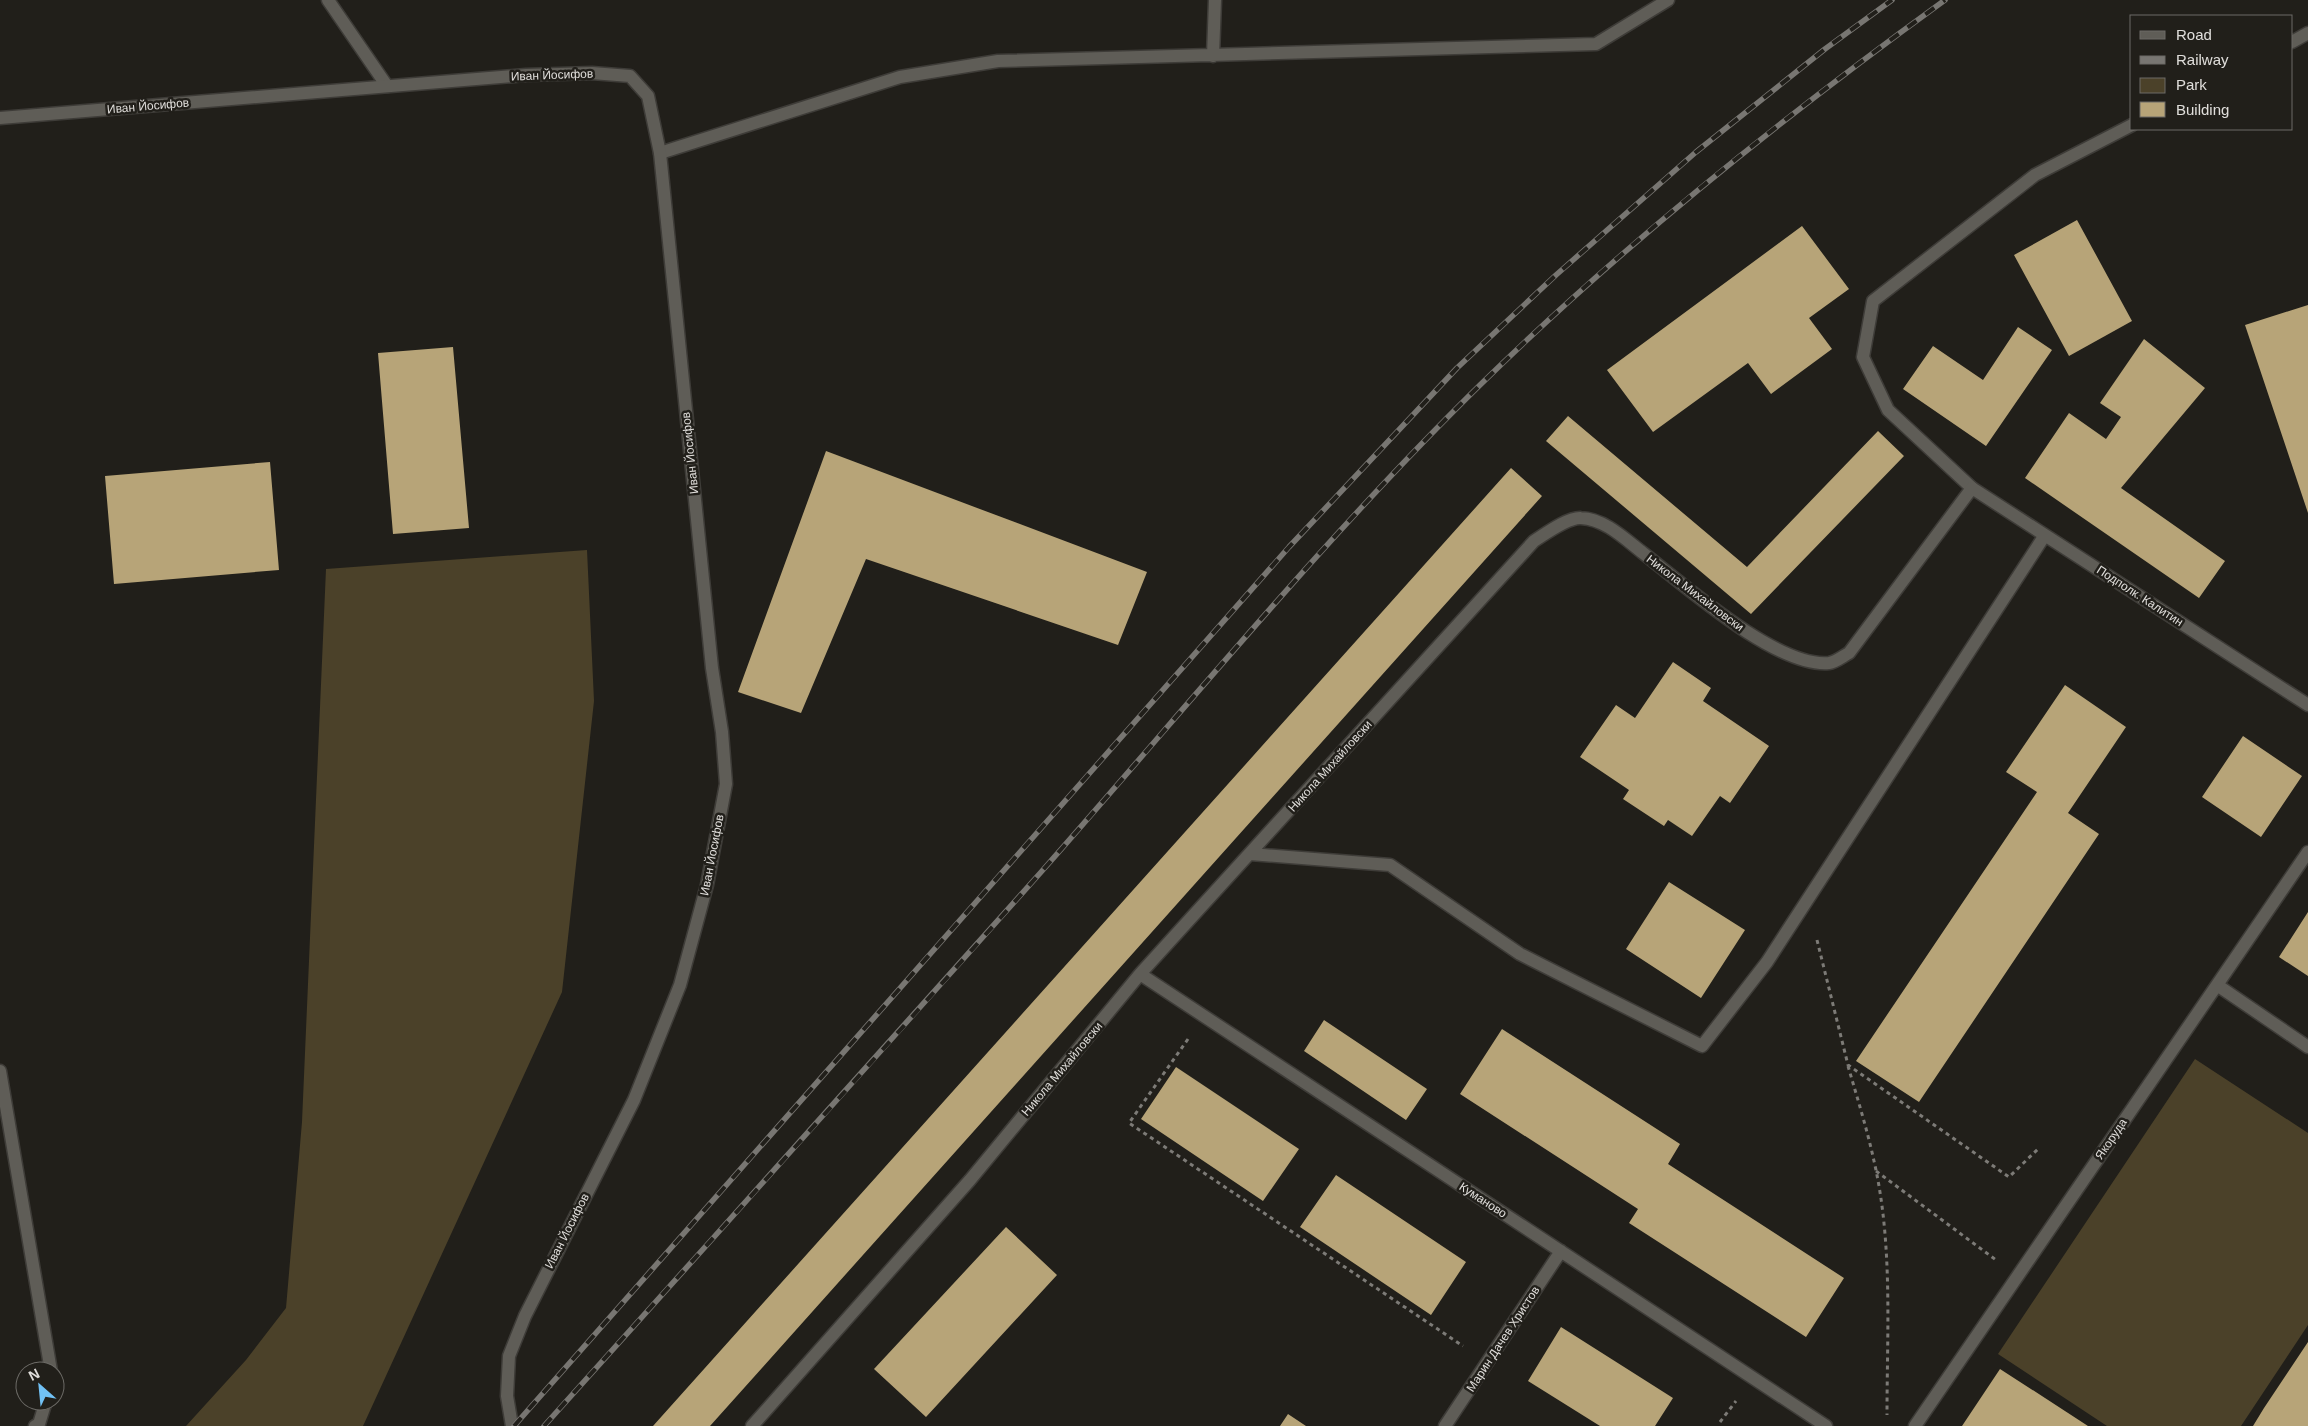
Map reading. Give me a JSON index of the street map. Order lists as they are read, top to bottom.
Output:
{
  "streets": {
    "street": [
      "Иван Йосифов",
      "Никола Михайловски",
      "Подполк. Калитин",
      "Якоруда",
      "Куманово",
      "Марин Дачев Христов"
    ]
  },
  "crossings": [
    ["Никола Михайловски", "Подполк. Калитин"],
    ["Никола Михайловски", "Куманово"],
    ["Куманово", "Марин Дачев Христов"]
  ],
  "legend": [
    "Road",
    "Railway",
    "Park",
    "Building"
  ],
  "north": "top left"
}
